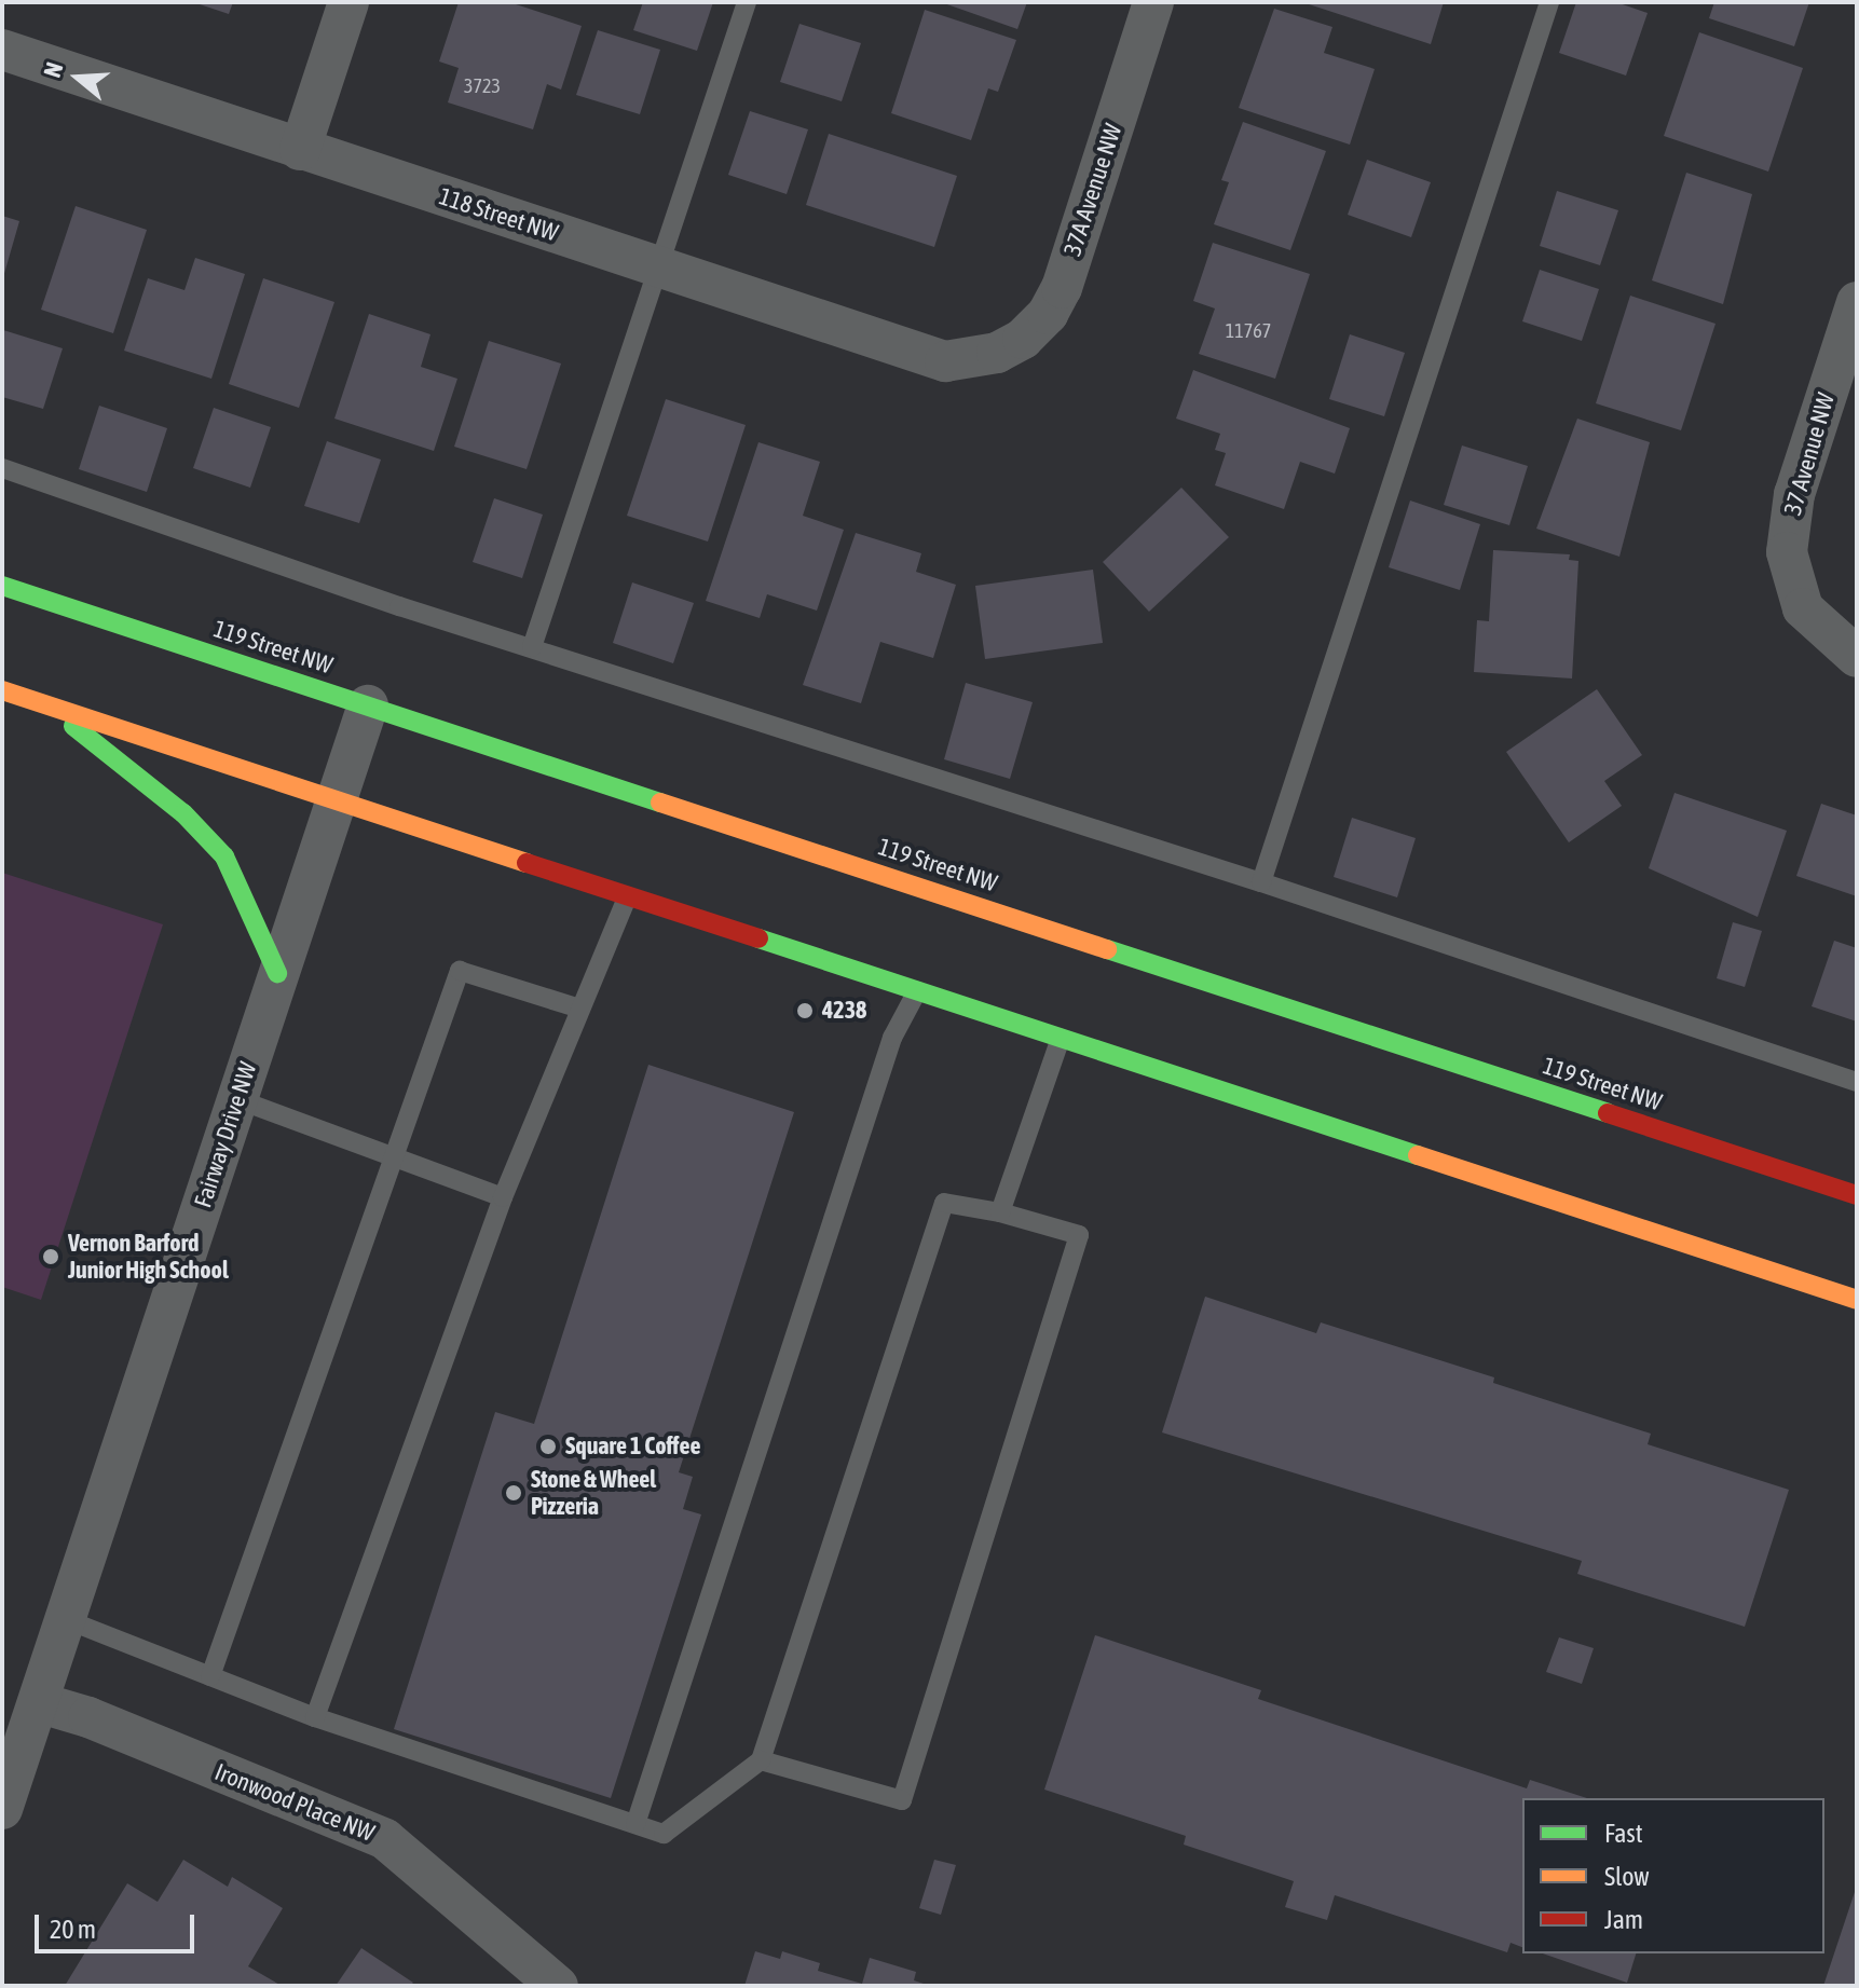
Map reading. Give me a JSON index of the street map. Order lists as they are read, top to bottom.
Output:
{
  "streets": {
    "main road": ["119 Street NW"],
    "street": [
      "37A Avenue NW",
      "118 Street NW",
      "37 Avenue NW",
      "Fairway Drive NW",
      "Ironwood Place NW"
    ]
  },
  "crossings": [
    ["37A Avenue NW", "118 Street NW"],
    ["119 Street NW", "Fairway Drive NW"],
    ["Fairway Drive NW", "Ironwood Place NW"]
  ],
  "places": [
    "4238",
    "Vernon Barford Junior High School",
    "Square 1 Coffee",
    "Stone & Wheel Pizzeria"
  ],
  "house_numbers": ["3723", "11767"],
  "legend": ["Fast", "Slow", "Jam"],
  "scale_bar": "20 m",
  "north": "left"
}
